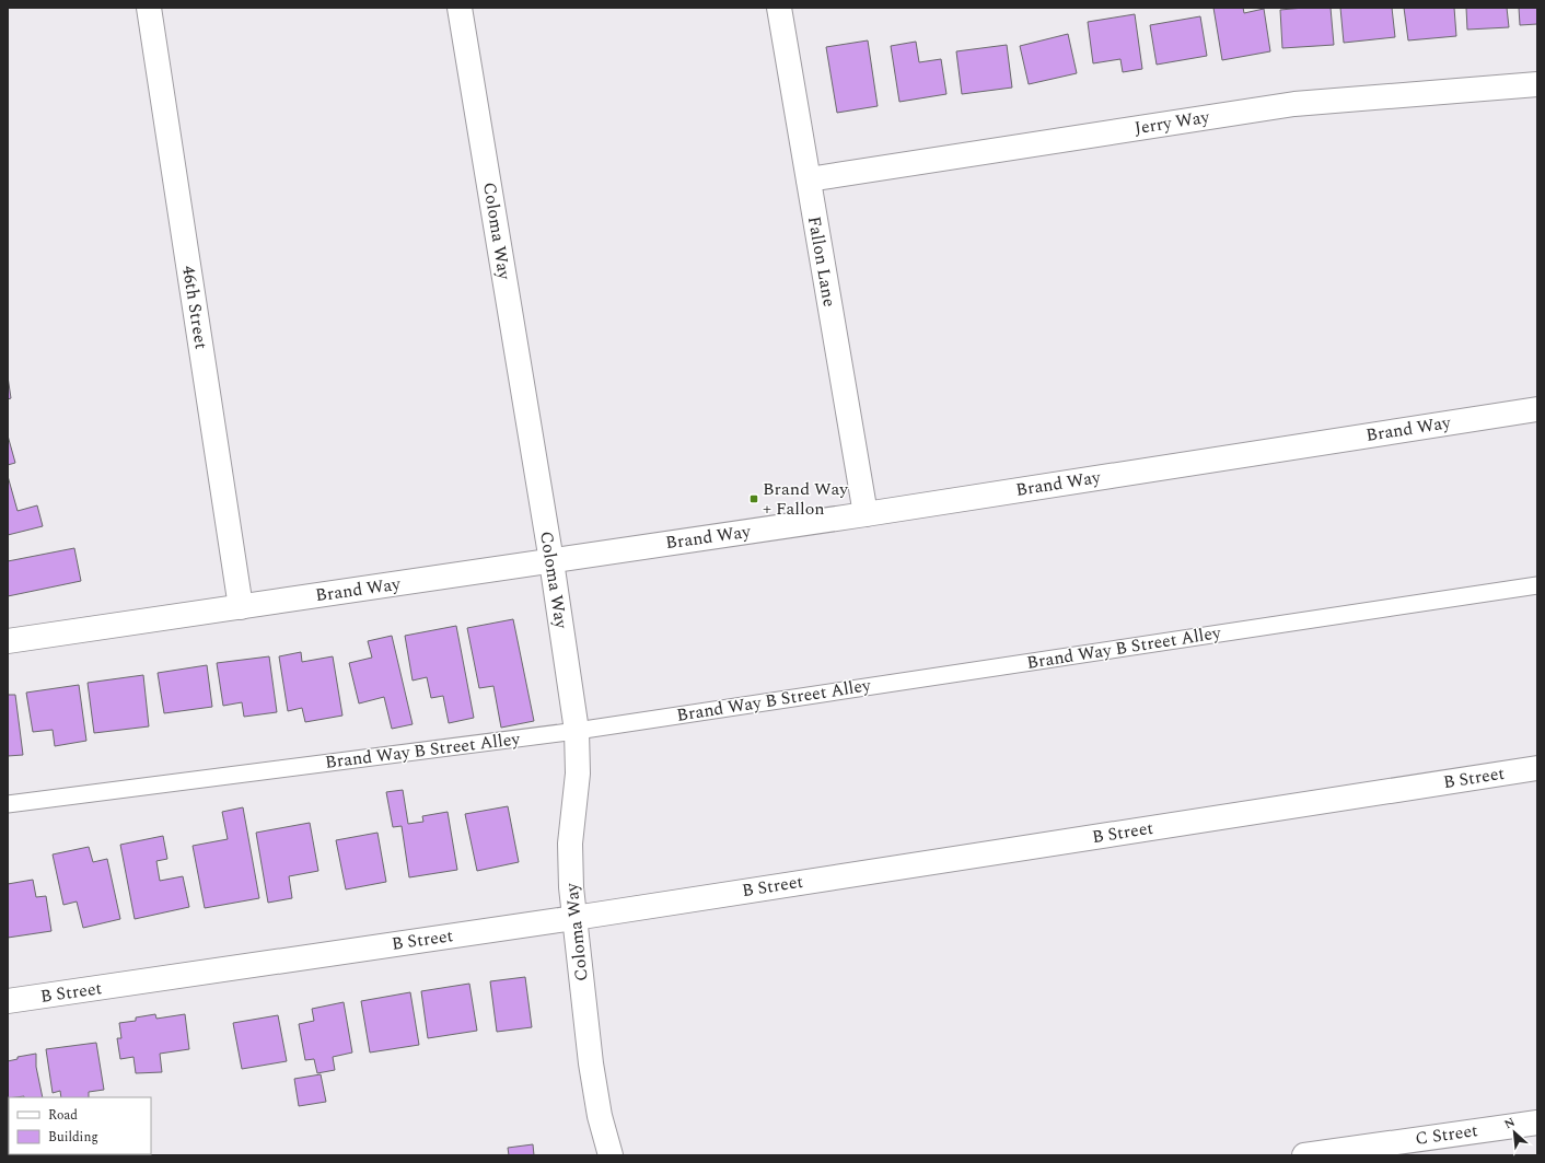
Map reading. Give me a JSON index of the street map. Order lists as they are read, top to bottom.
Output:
{
  "streets": {
    "street": [
      "Jerry Way",
      "Coloma Way",
      "Fallon Lane",
      "46th Street",
      "Brand Way",
      "B Street",
      "C Street"
    ],
    "lane": ["Brand Way B Street Alley"]
  },
  "crossings": [
    ["Jerry Way", "Fallon Lane"],
    ["Coloma Way", "Brand Way"],
    ["Coloma Way", "Brand Way B Street Alley"],
    ["Coloma Way", "B Street"],
    ["Fallon Lane", "Brand Way"],
    ["46th Street", "Brand Way"]
  ],
  "places": {
    "transit": ["Brand Way + Fallon"]
  },
  "legend": ["Road", "Building"],
  "north": "top left"
}
